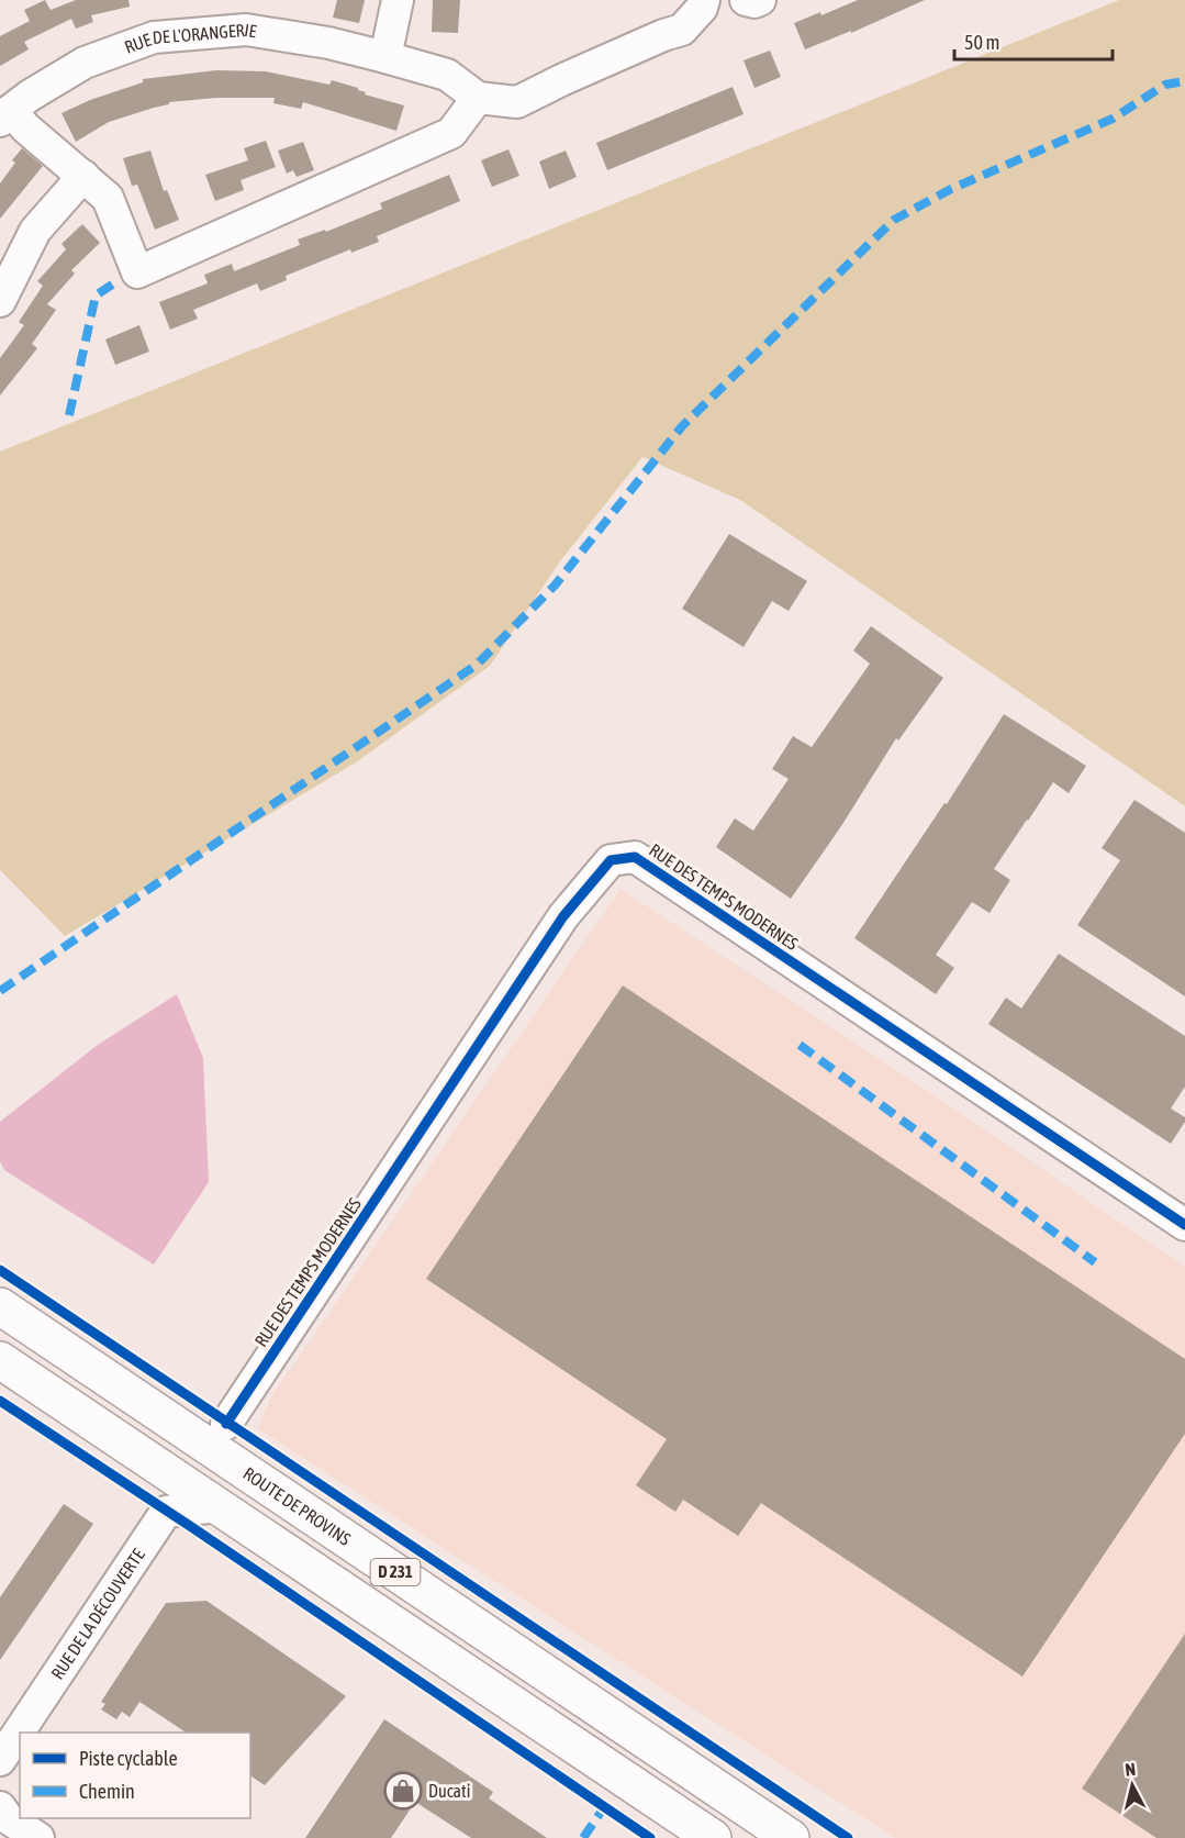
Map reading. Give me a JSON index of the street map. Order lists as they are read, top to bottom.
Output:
{
  "streets": {
    "main road": ["ROUTE DE PROVINS", "D 231"],
    "street": ["RUE DE L'ORANGERIE", "RUE DES TEMPS MODERNES", "RUE DE LA DÉCOUVERTE"]
  },
  "places": {
    "shop": ["Ducati"]
  },
  "legend": ["Piste cyclable", "Chemin"],
  "scale_bar": "50 m",
  "north": "top"
}
